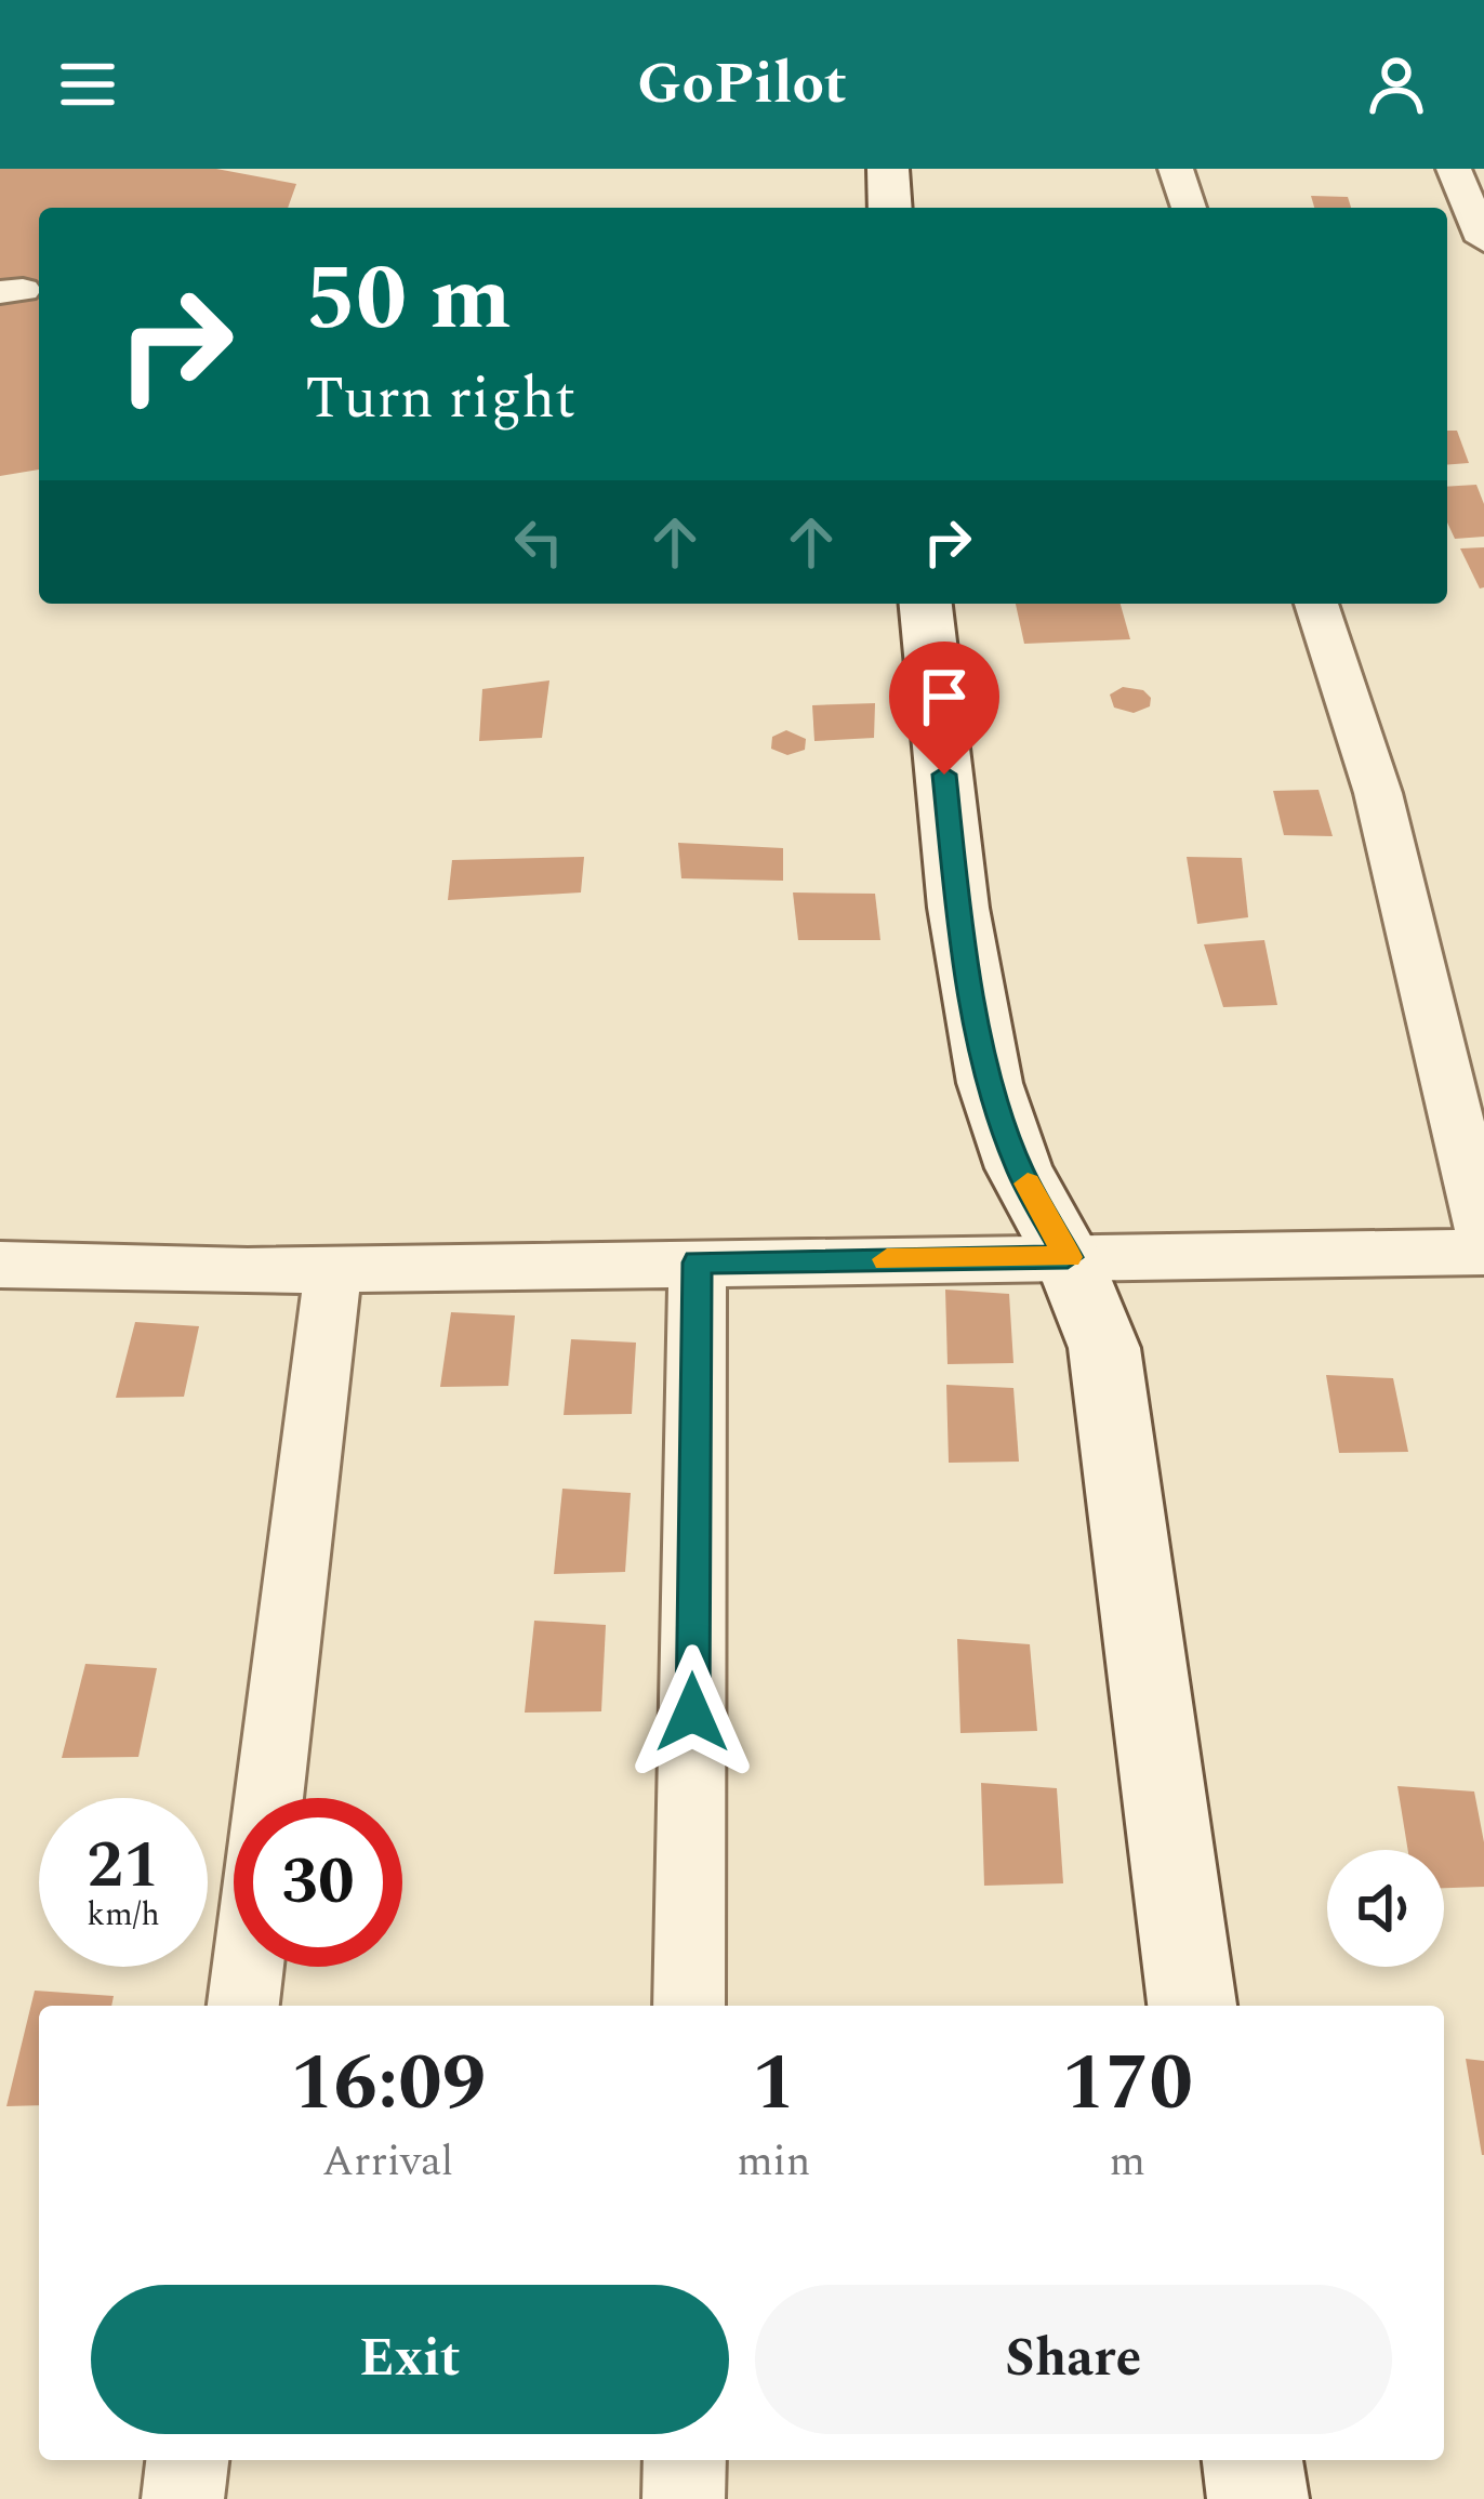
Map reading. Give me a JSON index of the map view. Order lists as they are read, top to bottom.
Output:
{
  "page": {
    "header": "GoPilot",
    "turn": ["50 m", "Turn right"],
    "speed": "21 km/h",
    "limit": "30",
    "eta": [
      "16:09",
      "Arrival",
      "1",
      "min",
      "170",
      "m"
    ],
    "buttons": ["Exit", "Share"]
  }
}
